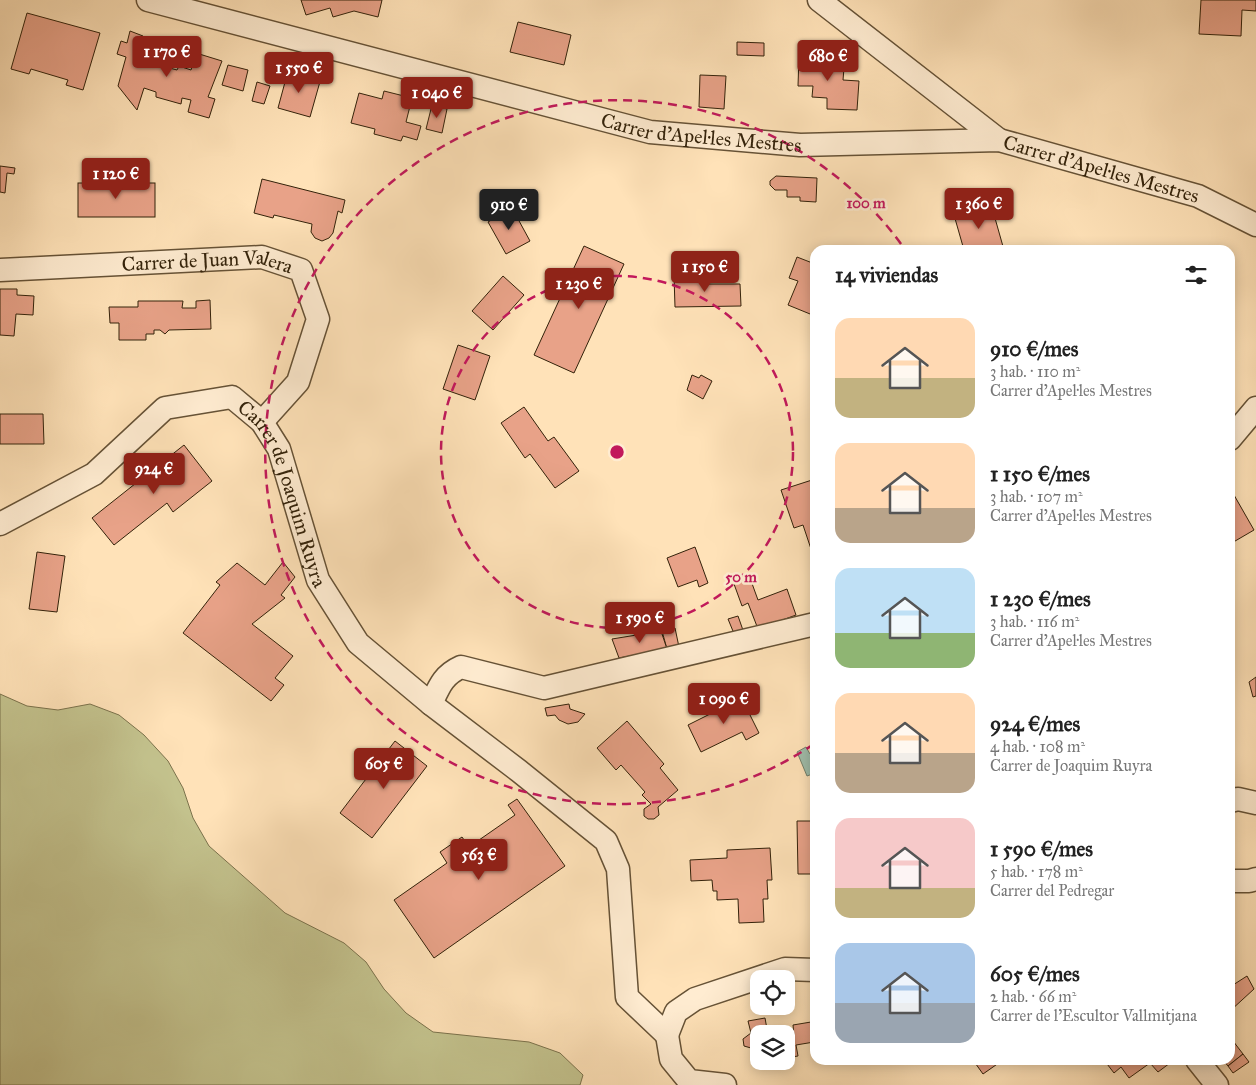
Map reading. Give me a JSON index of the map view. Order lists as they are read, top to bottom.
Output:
{
  "streets": {
    "street": ["Carrer d'Apel·les Mestres", "Carrer de Juan Valera", "Carrer de Joaquim Ruyra"]
  },
  "crossings": [
    ["Carrer de Juan Valera", "Carrer de Joaquim Ruyra"]
  ],
  "page": {
    "price": [
      "1 170 €",
      "680 €",
      "1 550 €",
      "1 040 €",
      "1 120 €",
      "1 360 €",
      "910 €",
      "1 150 €",
      "1 230 €",
      "924 €",
      "1 590 €",
      "1 090 €",
      "605 €",
      "563 €"
    ],
    "heading": "14 viviendas",
    "list": [
      {
        "name": "910 €/mes",
        "note": "3 hab. · 110 m² · Carrer d'Apel·les Mestres"
      },
      {
        "name": "1 150 €/mes",
        "note": "3 hab. · 107 m² · Carrer d'Apel·les Mestres"
      },
      {
        "name": "1 230 €/mes",
        "note": "3 hab. · 116 m² · Carrer d'Apel·les Mestres"
      },
      {
        "name": "924 €/mes",
        "note": "4 hab. · 108 m² · Carrer de Joaquim Ruyra"
      },
      {
        "name": "1 590 €/mes",
        "note": "5 hab. · 178 m² · Carrer del Pedregar"
      },
      {
        "name": "605 €/mes",
        "note": "2 hab. · 66 m² · Carrer de l'Escultor Vallmitjana"
      }
    ]
  },
  "rings": ["100 m", "50 m"]
}
